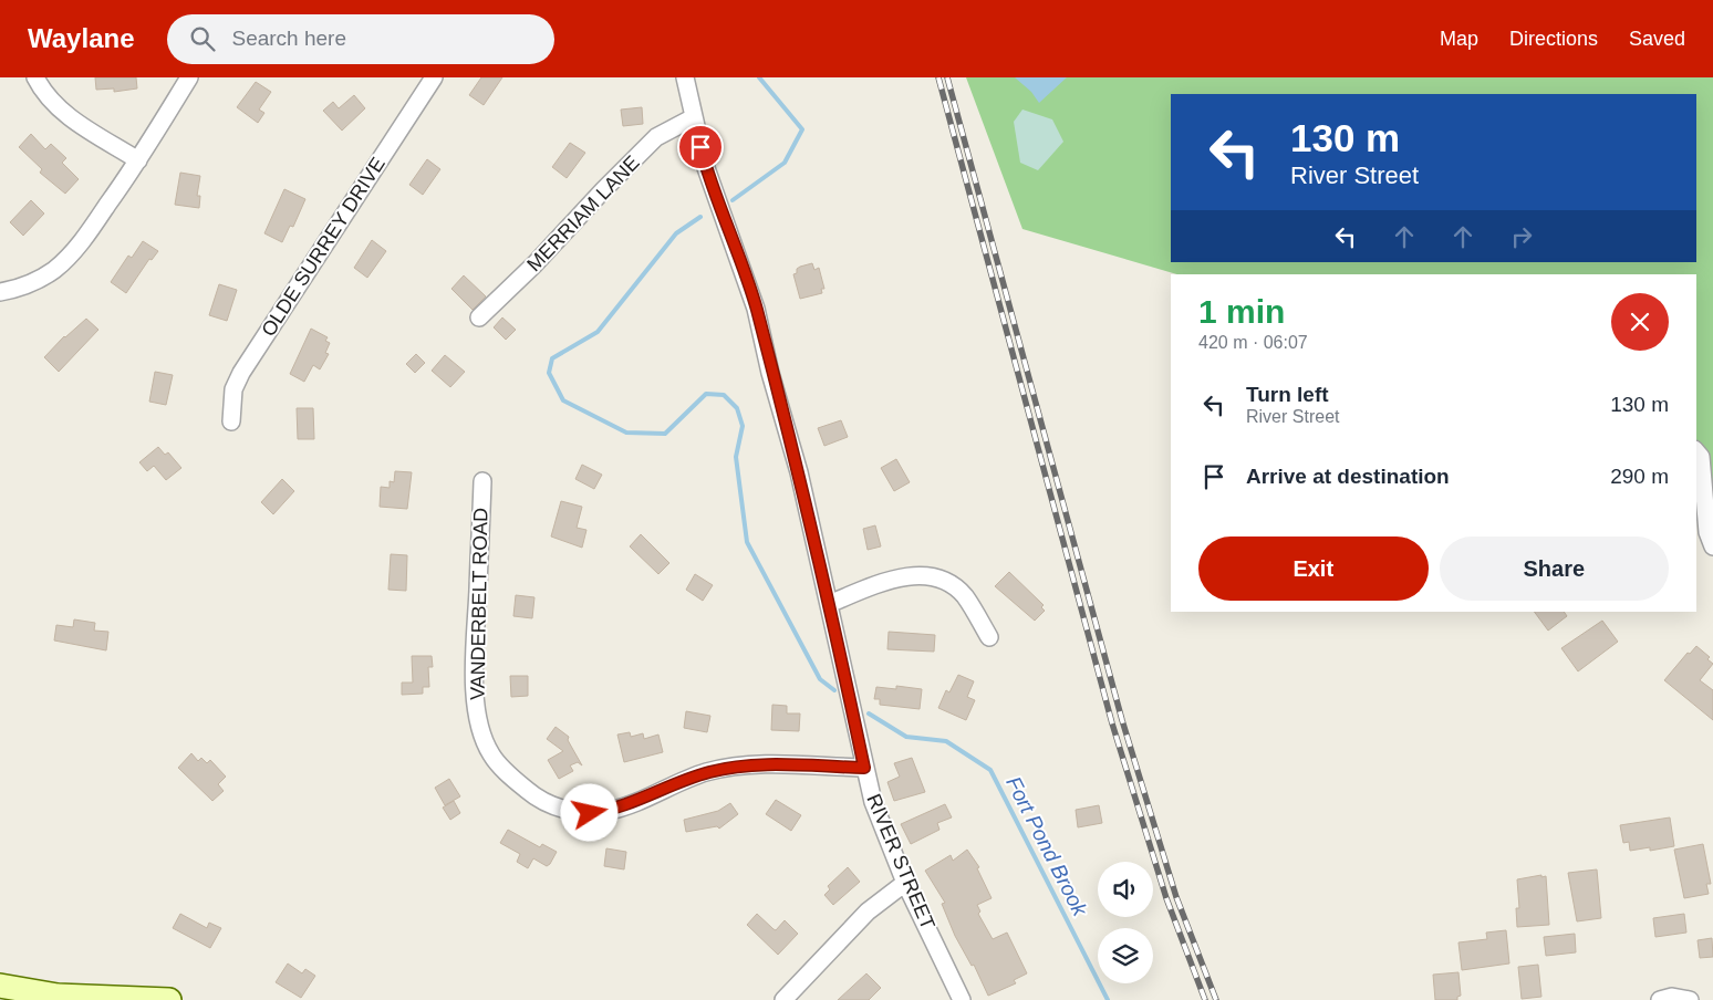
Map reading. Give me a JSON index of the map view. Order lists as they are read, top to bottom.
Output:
{
  "streets": {
    "street": [
      "MERRIAM LANE",
      "OLDE SURREY DRIVE",
      "VANDERBELT ROAD",
      "RIVER STREET"
    ]
  },
  "crossings": [
    ["MERRIAM LANE", "RIVER STREET"],
    ["VANDERBELT ROAD", "RIVER STREET"]
  ],
  "water": ["Fort Pond Brook"],
  "page": {
    "header": "Waylane",
    "search": "Search here",
    "nav": ["Map", "Directions", "Saved"],
    "turn": ["130 m", "River Street"],
    "heading": ["1 min", "420 m · 06:07"],
    "list": [
      {
        "name": "Turn left",
        "note": "River Street",
        "value": "130 m"
      },
      {
        "name": "Arrive at destination",
        "value": "290 m"
      }
    ],
    "buttons": ["Exit", "Share"]
  }
}
